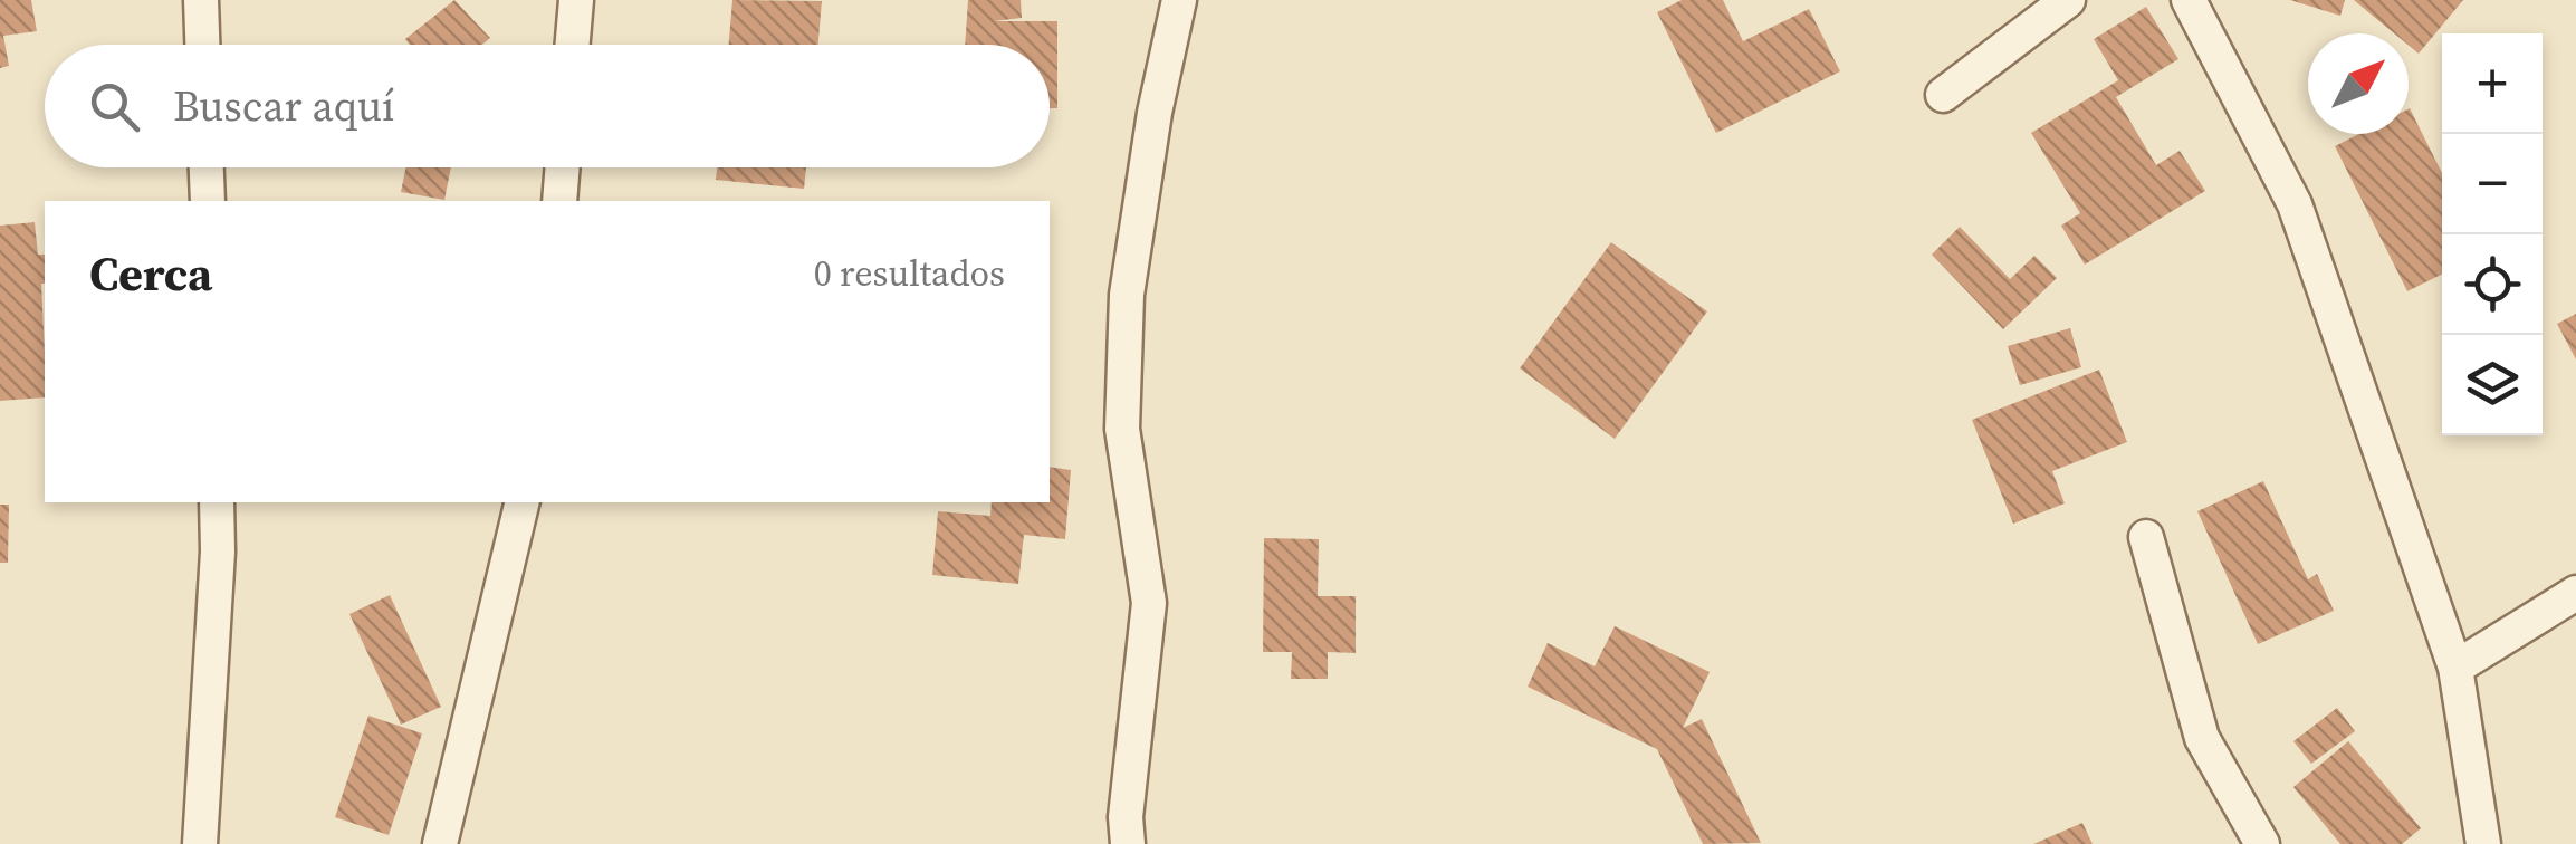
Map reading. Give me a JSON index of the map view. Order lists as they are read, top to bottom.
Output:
{
  "north": "top right",
  "page": {
    "map_buttons": ["+", "−"],
    "search": "Buscar aquí",
    "heading": ["Cerca", "0 resultados"]
  }
}
